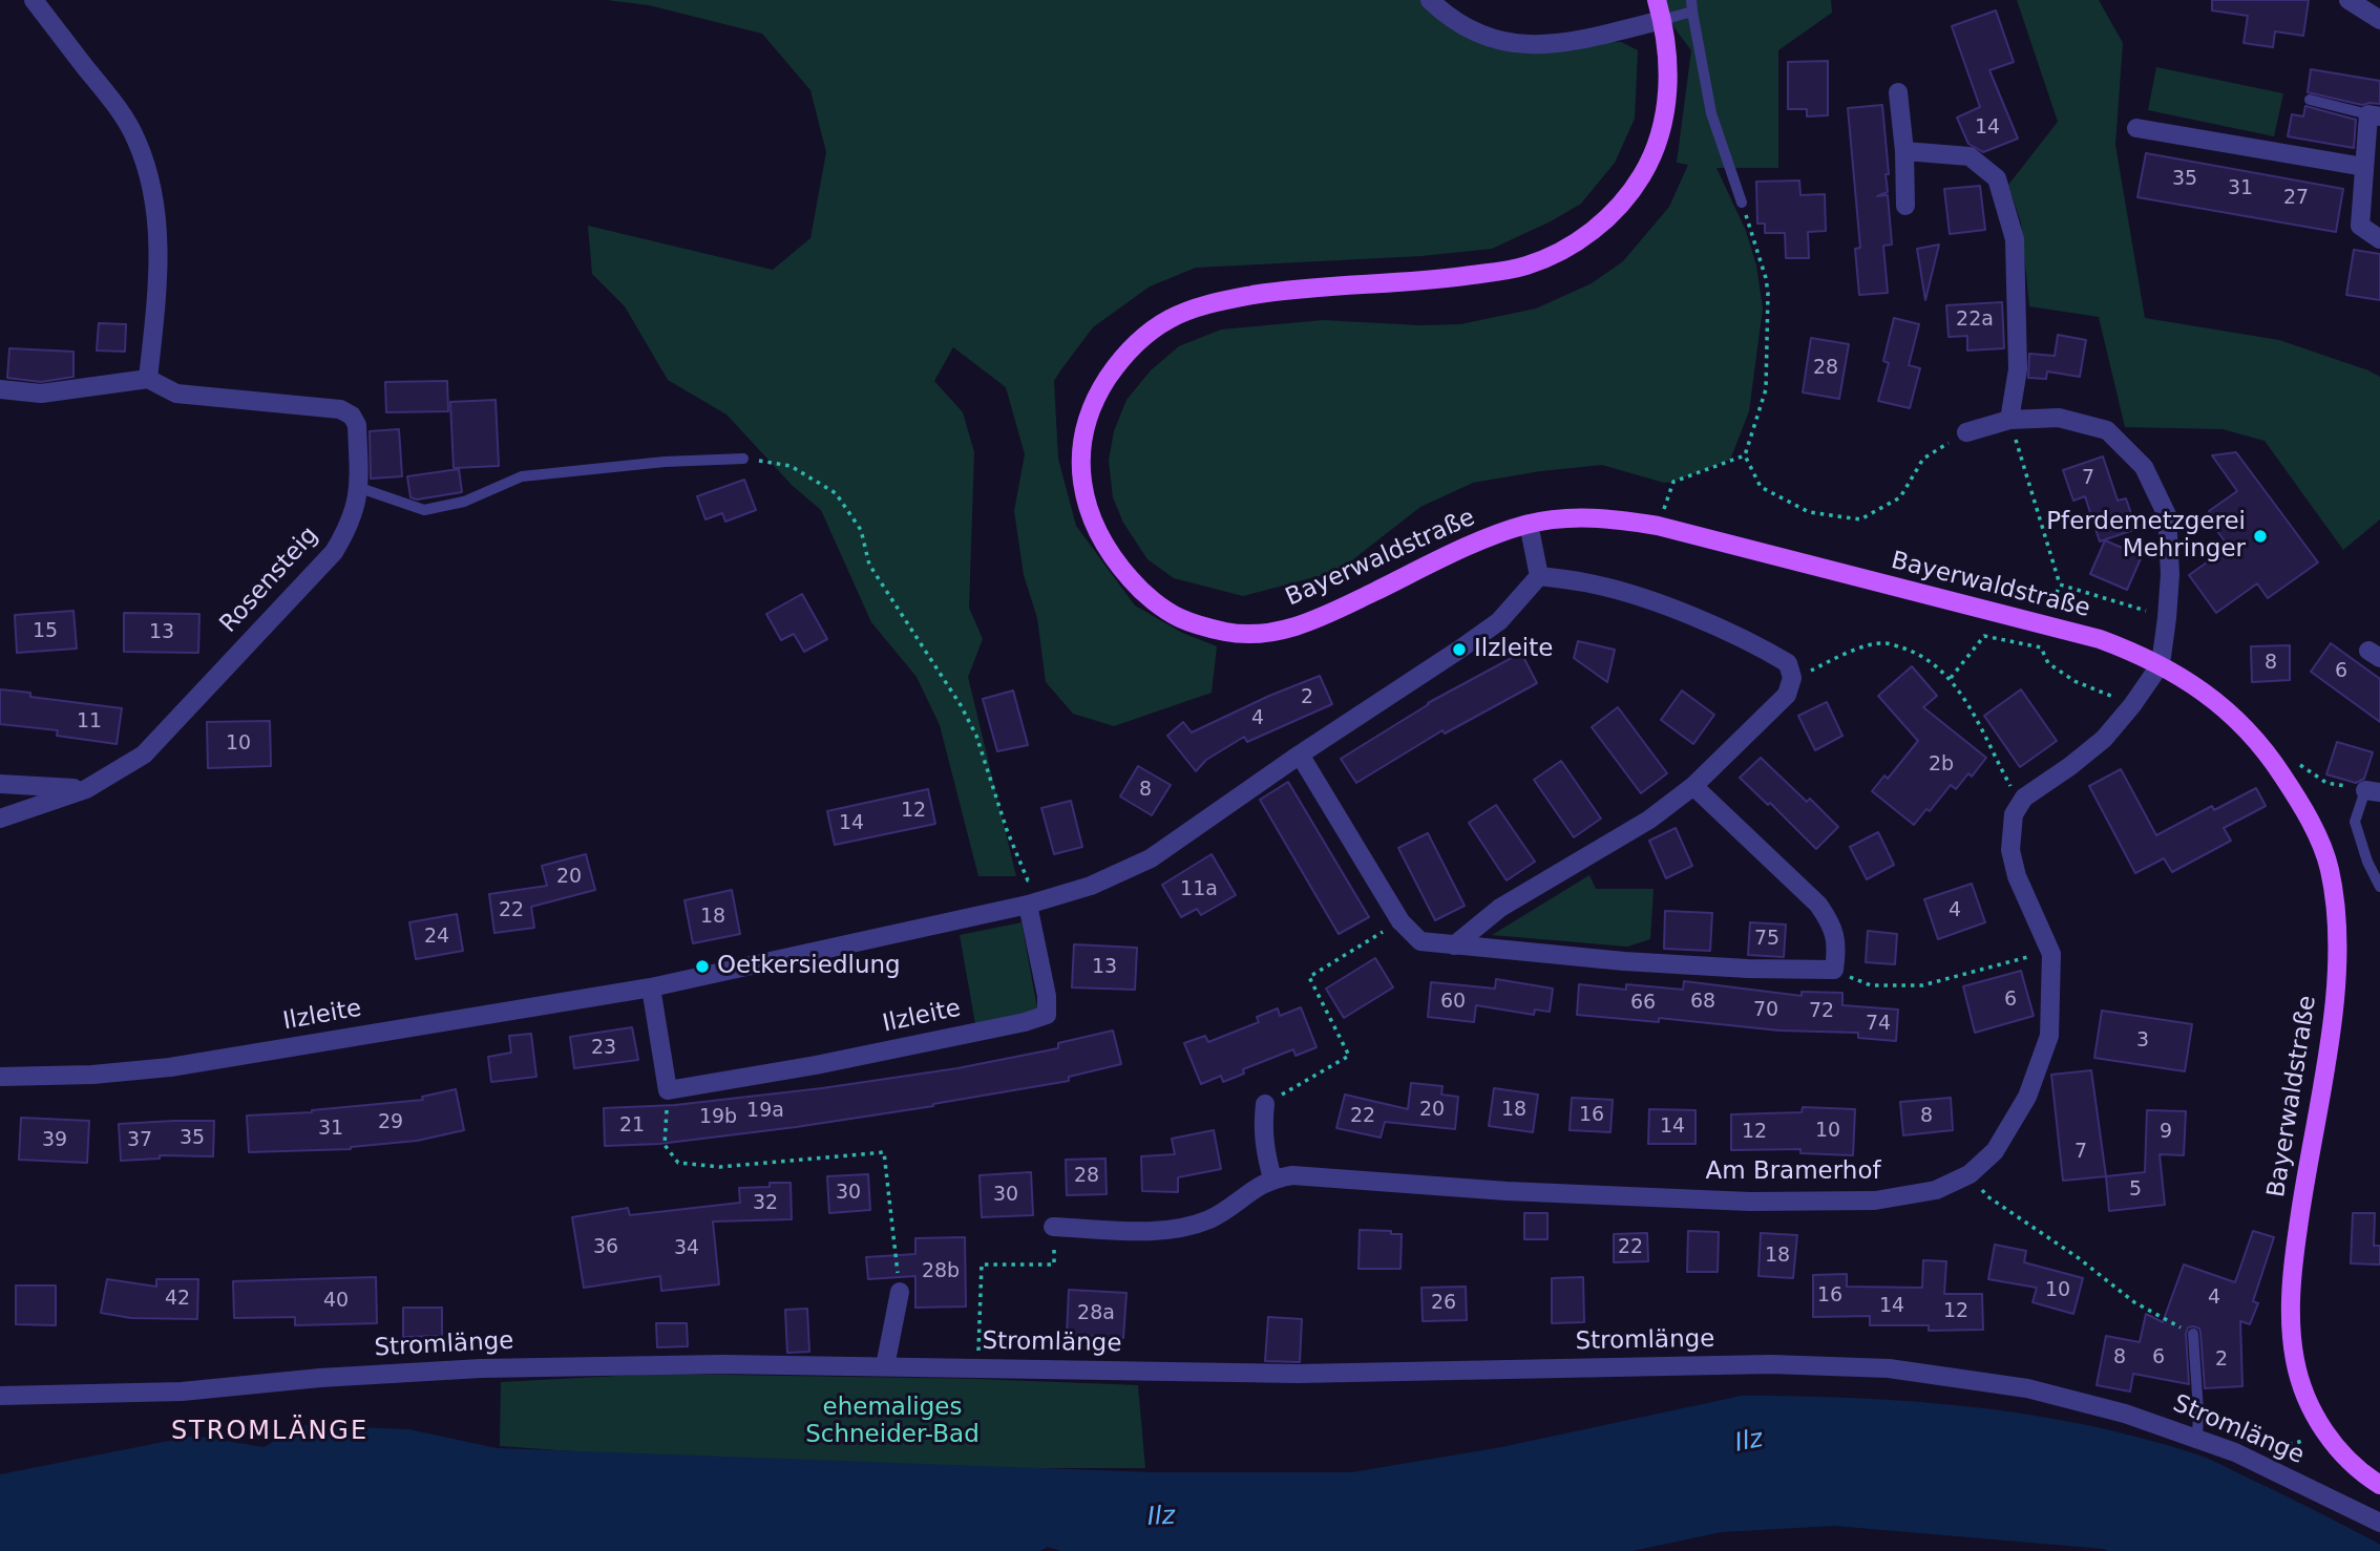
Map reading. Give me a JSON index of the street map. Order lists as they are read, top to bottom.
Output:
{
  "streets": {
    "main road": ["Bayerwaldstraße"],
    "street": [
      "Rosensteig",
      "Ilzleite",
      "Am Bramerhof",
      "Stromlänge"
    ]
  },
  "districts": ["STROMLÄNGE"],
  "water": ["Ilz"],
  "parks": ["ehemaliges Schneider-Bad"],
  "places": ["Pferdemetzgerei Mehringer", "Ilzleite", "Oetkersiedlung"],
  "house_numbers": [
    "14",
    "35",
    "31",
    "27",
    "22a",
    "28",
    "7",
    "15",
    "13",
    "8",
    "6",
    "2",
    "4",
    "11",
    "10",
    "2b",
    "8",
    "12",
    "14",
    "20",
    "11a",
    "22",
    "4",
    "18",
    "24",
    "75",
    "13",
    "6",
    "60",
    "68",
    "66",
    "70",
    "72",
    "74",
    "3",
    "23",
    "20",
    "18",
    "19a",
    "16",
    "22",
    "8",
    "19b",
    "29",
    "21",
    "14",
    "31",
    "10",
    "12",
    "9",
    "35",
    "39",
    "37",
    "7",
    "28",
    "5",
    "30",
    "30",
    "32",
    "36",
    "22",
    "34",
    "18",
    "28b",
    "10",
    "16",
    "4",
    "42",
    "40",
    "26",
    "14",
    "12",
    "28a",
    "8",
    "6",
    "2"
  ]
}
